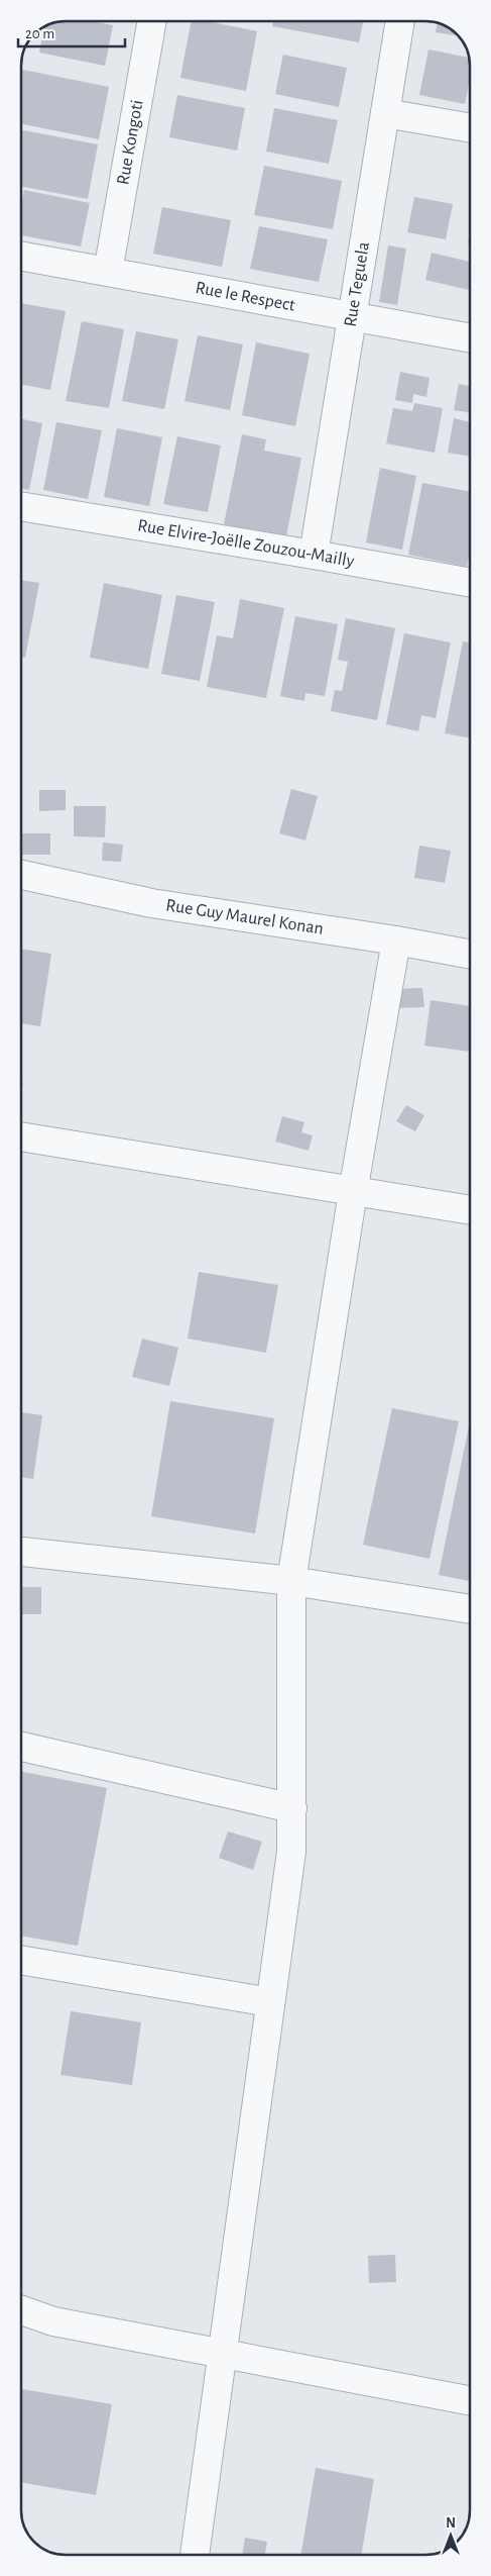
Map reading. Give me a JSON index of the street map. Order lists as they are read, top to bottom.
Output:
{
  "streets": {
    "street": [
      "Rue Kongoti",
      "Rue Teguela",
      "Rue le Respect",
      "Rue Elvire-Joëlle Zouzou-Mailly",
      "Rue Guy Maurel Konan"
    ]
  },
  "crossings": [
    ["Rue Kongoti", "Rue le Respect"],
    ["Rue Teguela", "Rue le Respect"],
    ["Rue Teguela", "Rue Elvire-Joëlle Zouzou-Mailly"]
  ],
  "scale_bar": "20 m",
  "north": "top"
}
